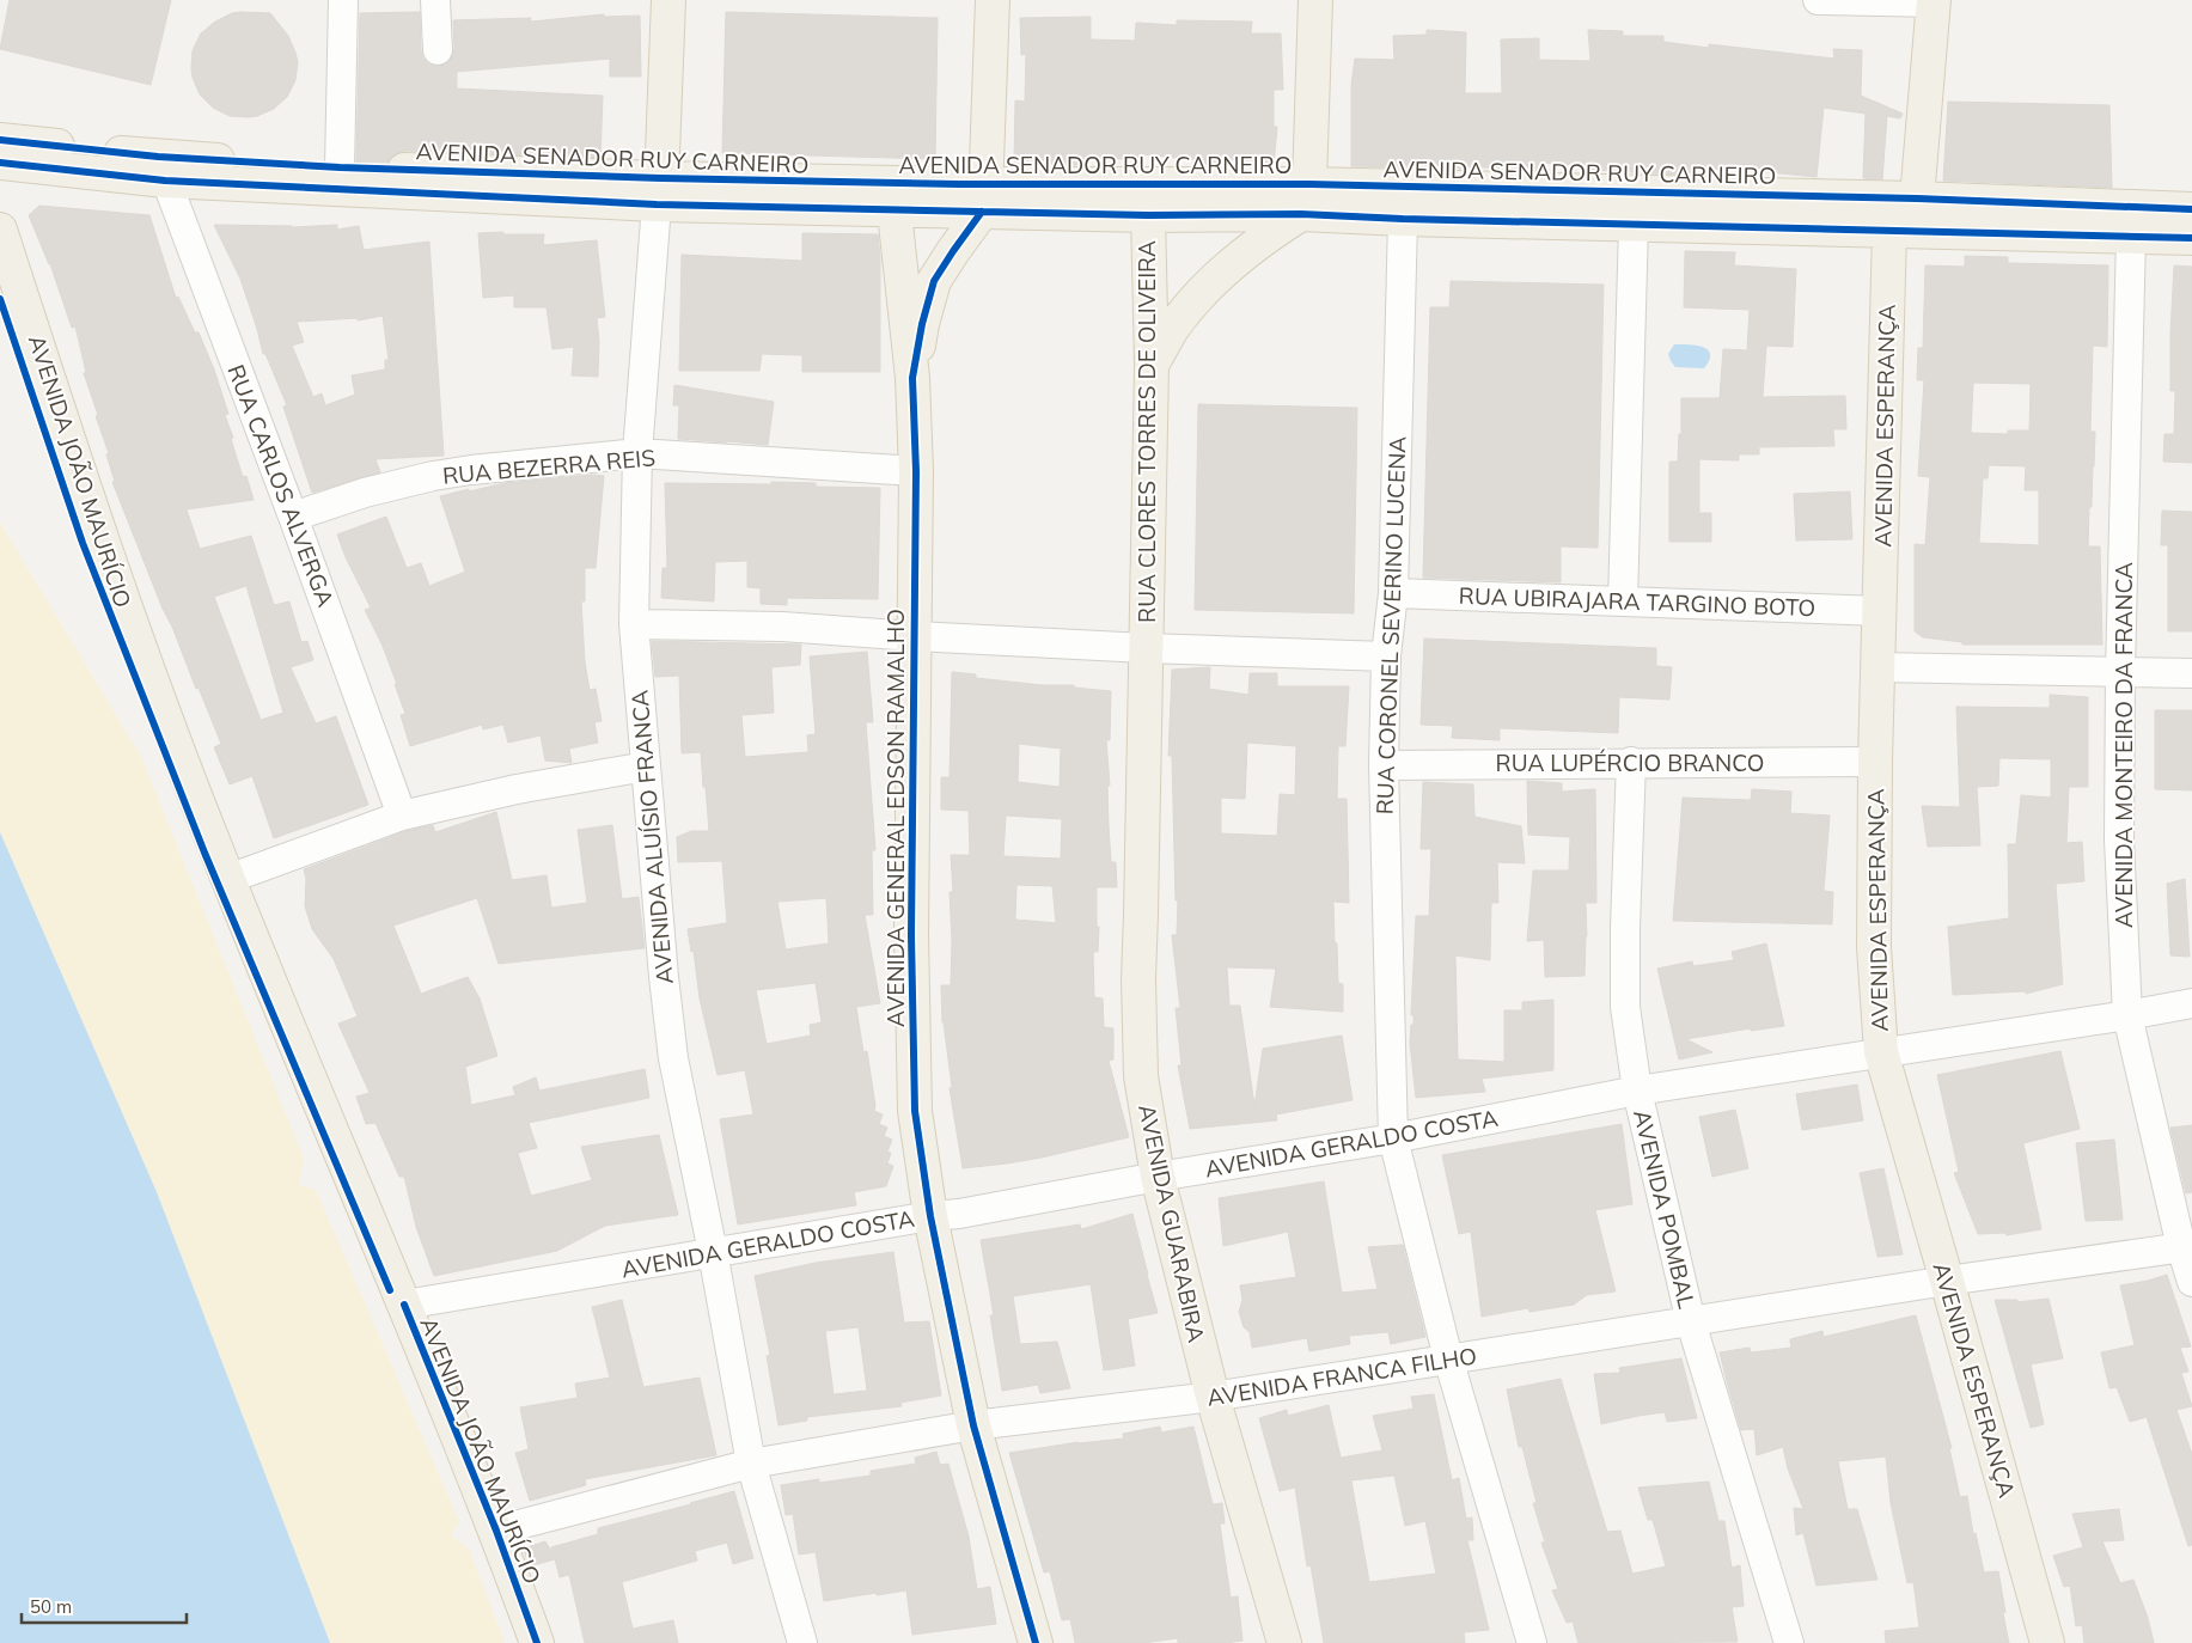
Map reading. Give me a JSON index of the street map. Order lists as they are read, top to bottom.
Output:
{
  "streets": {
    "main road": [
      "AVENIDA SENADOR RUY CARNEIRO",
      "AVENIDA ESPERANÇA",
      "RUA CLORES TORRES DE OLIVEIRA",
      "AVENIDA JOÃO MAURÍCIO",
      "AVENIDA GENERAL EDSON RAMALHO",
      "AVENIDA GUARABIRA"
    ],
    "street": [
      "RUA BEZERRA REIS",
      "RUA CARLOS ALVERGA",
      "RUA UBIRAJARA TARGINO BOTO",
      "RUA CORONEL SEVERINO LUCENA",
      "AVENIDA MONTEIRO DA FRANCA",
      "RUA LUPÉRCIO BRANCO",
      "AVENIDA ALUÍSIO FRANCA",
      "AVENIDA GERALDO COSTA",
      "AVENIDA POMBAL",
      "AVENIDA FRANCA FILHO"
    ]
  },
  "crossings": [
    ["AVENIDA SENADOR RUY CARNEIRO", "AVENIDA ESPERANÇA"],
    ["AVENIDA SENADOR RUY CARNEIRO", "RUA CLORES TORRES DE OLIVEIRA"],
    ["AVENIDA SENADOR RUY CARNEIRO", "RUA CARLOS ALVERGA"],
    ["AVENIDA SENADOR RUY CARNEIRO", "RUA CORONEL SEVERINO LUCENA"],
    ["AVENIDA SENADOR RUY CARNEIRO", "AVENIDA MONTEIRO DA FRANCA"],
    ["AVENIDA SENADOR RUY CARNEIRO", "AVENIDA GENERAL EDSON RAMALHO"],
    ["AVENIDA SENADOR RUY CARNEIRO", "AVENIDA ALUÍSIO FRANCA"],
    ["AVENIDA ESPERANÇA", "RUA UBIRAJARA TARGINO BOTO"],
    ["AVENIDA ESPERANÇA", "RUA LUPÉRCIO BRANCO"],
    ["AVENIDA ESPERANÇA", "AVENIDA GERALDO COSTA"],
    ["AVENIDA ESPERANÇA", "AVENIDA FRANCA FILHO"],
    ["RUA CLORES TORRES DE OLIVEIRA", "AVENIDA GUARABIRA"],
    ["RUA BEZERRA REIS", "RUA CARLOS ALVERGA"],
    ["RUA BEZERRA REIS", "AVENIDA GENERAL EDSON RAMALHO"],
    ["RUA BEZERRA REIS", "AVENIDA ALUÍSIO FRANCA"],
    ["AVENIDA JOÃO MAURÍCIO", "AVENIDA GERALDO COSTA"],
    ["AVENIDA JOÃO MAURÍCIO", "AVENIDA FRANCA FILHO"],
    ["RUA UBIRAJARA TARGINO BOTO", "RUA CORONEL SEVERINO LUCENA"],
    ["RUA CORONEL SEVERINO LUCENA", "RUA LUPÉRCIO BRANCO"],
    ["RUA CORONEL SEVERINO LUCENA", "AVENIDA GERALDO COSTA"],
    ["RUA CORONEL SEVERINO LUCENA", "AVENIDA FRANCA FILHO"],
    ["AVENIDA MONTEIRO DA FRANCA", "AVENIDA GERALDO COSTA"],
    ["AVENIDA MONTEIRO DA FRANCA", "AVENIDA FRANCA FILHO"],
    ["RUA LUPÉRCIO BRANCO", "AVENIDA POMBAL"],
    ["AVENIDA GENERAL EDSON RAMALHO", "AVENIDA GERALDO COSTA"],
    ["AVENIDA GENERAL EDSON RAMALHO", "AVENIDA FRANCA FILHO"],
    ["AVENIDA ALUÍSIO FRANCA", "AVENIDA GERALDO COSTA"],
    ["AVENIDA ALUÍSIO FRANCA", "AVENIDA FRANCA FILHO"],
    ["AVENIDA GERALDO COSTA", "AVENIDA POMBAL"],
    ["AVENIDA GERALDO COSTA", "AVENIDA GUARABIRA"],
    ["AVENIDA POMBAL", "AVENIDA FRANCA FILHO"],
    ["AVENIDA GUARABIRA", "AVENIDA FRANCA FILHO"]
  ],
  "scale_bar": "50 m"
}
